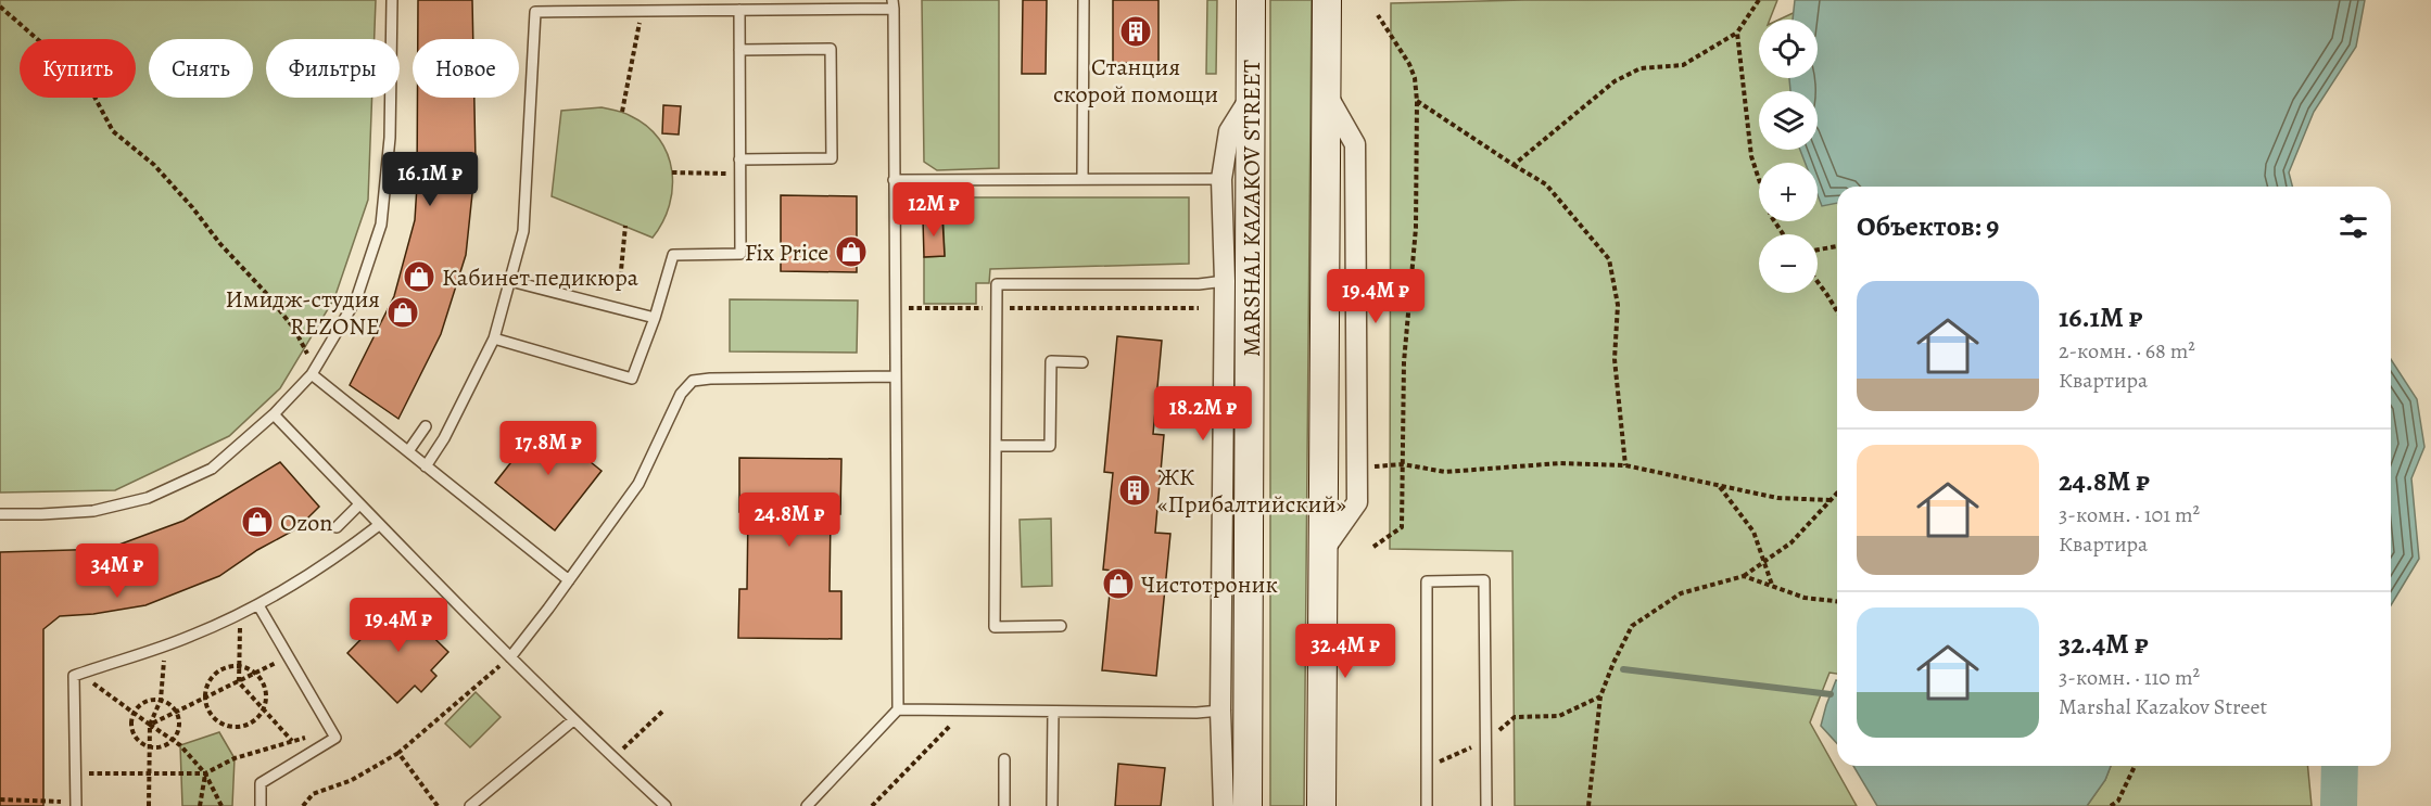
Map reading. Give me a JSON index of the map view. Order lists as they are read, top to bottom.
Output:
{
  "streets": {
    "street": ["MARSHAL KAZAKOV STREET"]
  },
  "places": {
    "building": ["Станция скорой помощи", "ЖК «Прибалтийский»"],
    "shop": [
      "Fix Price",
      "Кабинет педикюра",
      "Имидж-студия REZONE",
      "Ozon",
      "Чистотроник"
    ]
  },
  "page": {
    "map_buttons": ["+", "−"],
    "chip": [
      "Купить",
      "Снять",
      "Фильтры",
      "Новое"
    ],
    "price": [
      "16.1M ₽",
      "12M ₽",
      "19.4M ₽",
      "18.2M ₽",
      "17.8M ₽",
      "24.8M ₽",
      "34M ₽",
      "19.4M ₽",
      "32.4M ₽"
    ],
    "heading": "Объектов: 9",
    "list": [
      {
        "name": "16.1M ₽",
        "note": "2-комн. · 68 m² · Квартира"
      },
      {
        "name": "24.8M ₽",
        "note": "3-комн. · 101 m² · Квартира"
      },
      {
        "name": "32.4M ₽",
        "note": "3-комн. · 110 m² · Marshal Kazakov Street"
      }
    ]
  }
}
